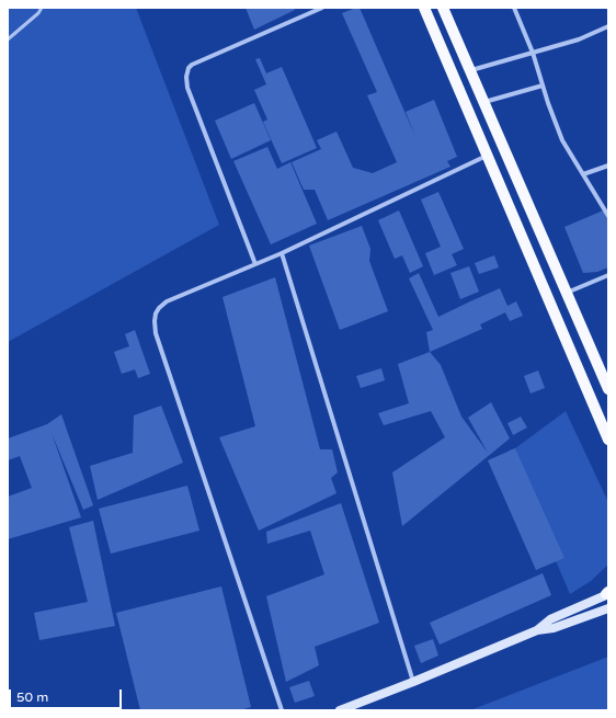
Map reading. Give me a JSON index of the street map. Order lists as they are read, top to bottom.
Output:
{
  "scale_bar": "50 m"
}
